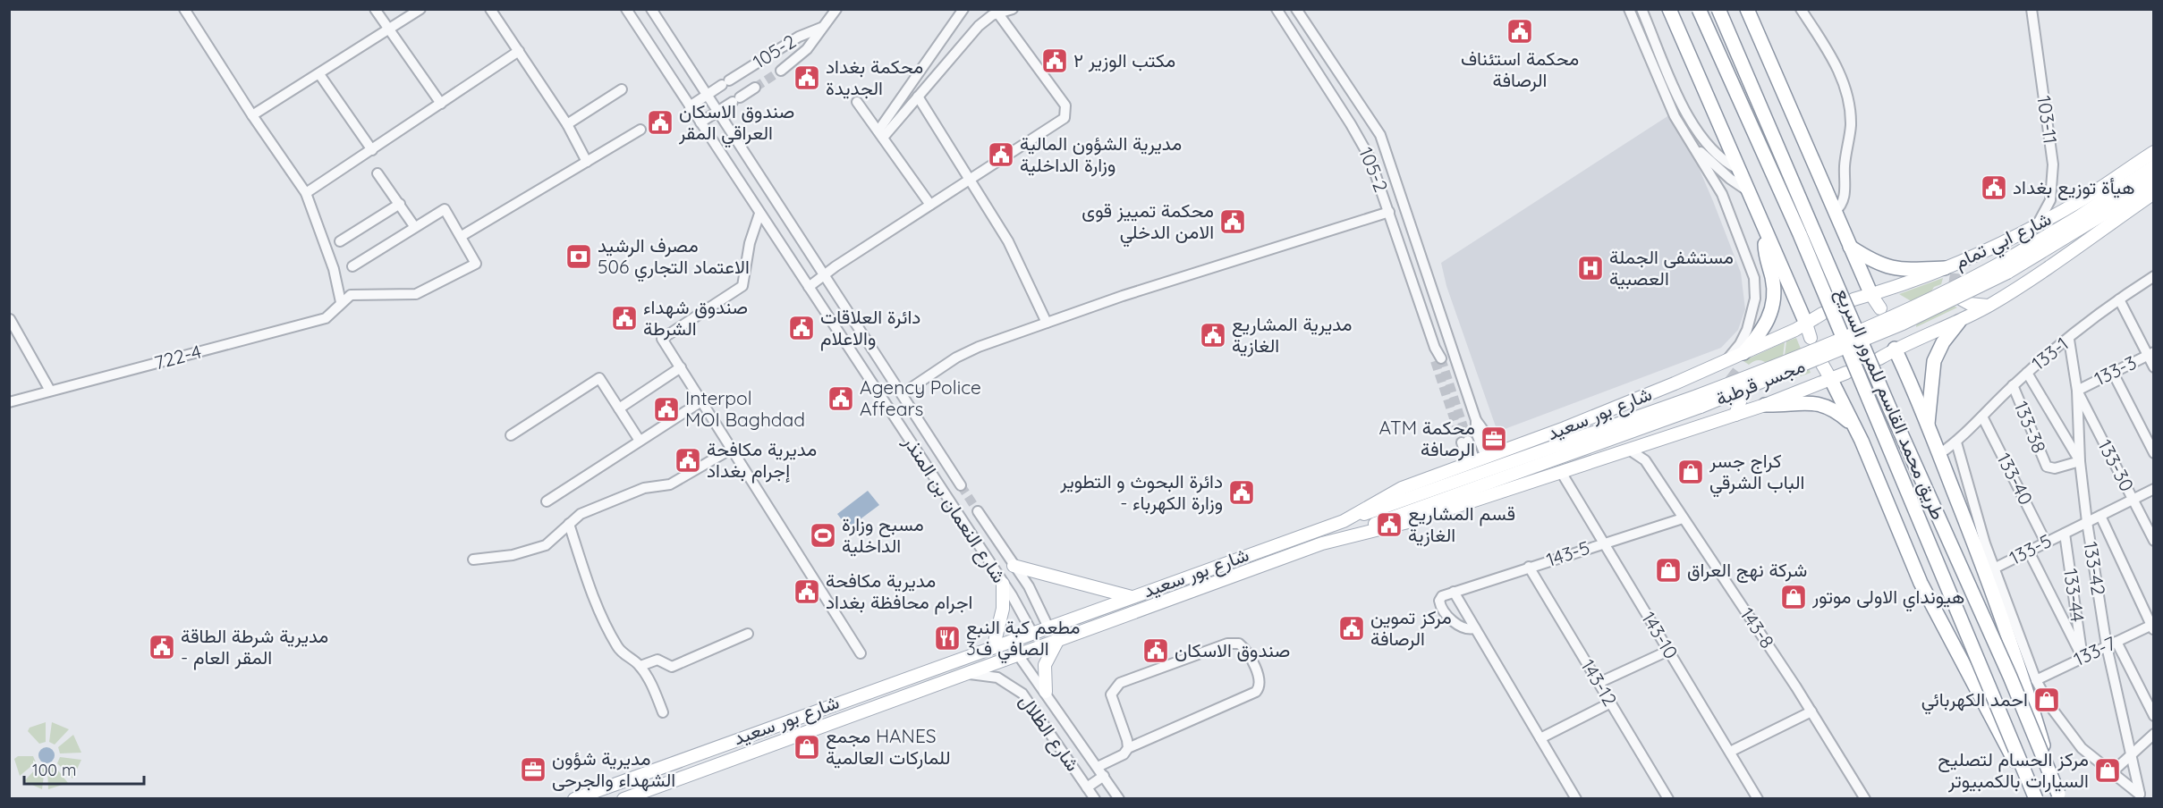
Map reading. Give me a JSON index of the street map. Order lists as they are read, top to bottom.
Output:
{
  "streets": {
    "highway": ["طريق محمد القاسم للمرور السريع"],
    "main road": ["شارع ابي تمام", "مجسر قرطبة", "شارع بور سعيد"],
    "street": [
      "105-2",
      "103-11",
      "133-1",
      "722-4",
      "133-3",
      "133-38",
      "133-30",
      "133-40",
      "شارع النعمان بن المنذر",
      "133-5",
      "143-5",
      "133-42",
      "133-44",
      "143-8",
      "143-10",
      "133-7",
      "143-12",
      "شارع الظلال"
    ]
  },
  "crossings": [
    ["105-2", "شارع النعمان بن المنذر"],
    ["103-11", "شارع ابي تمام"],
    ["133-1", "133-38"],
    ["133-1", "133-40"],
    ["133-1", "133-42"],
    ["133-3", "133-30"],
    ["133-3", "133-42"],
    ["مجسر قرطبة", "شارع بور سعيد"],
    ["شارع بور سعيد", "شارع النعمان بن المنذر"],
    ["شارع بور سعيد", "143-8"],
    ["شارع بور سعيد", "143-10"],
    ["شارع بور سعيد", "شارع الظلال"],
    ["133-38", "133-42"],
    ["133-30", "133-5"],
    ["133-30", "133-42"],
    ["133-40", "133-5"],
    ["133-5", "133-42"],
    ["133-5", "133-44"],
    ["143-5", "143-8"],
    ["143-5", "143-10"],
    ["143-5", "143-12"],
    ["133-42", "133-7"],
    ["133-44", "133-7"]
  ],
  "places": {
    "public building": [
      "محكمة استئناف الرصافة",
      "مكتب الوزير ٢",
      "محكمة بغداد الجديدة",
      "صندوق الاسكان العراقي المقر",
      "مديرية الشؤون المالية وزارة الداخلية",
      "هيأة توزيع بغداد",
      "محكمة تمييز قوى الامن الدخلي",
      "صندوق شهداء الشرطة",
      "دائرة العلاقات والاعلام",
      "مديرية المشاريع الغازية",
      "Agency Police Affears",
      "Interpol MOI Baghdad",
      "مديرية مكافحة إجرام بغداد",
      "دائرة البحوث و التطوير - وزارة الكهرباء",
      "قسم المشاريع الغازية",
      "مديرية مكافحة اجرام محافظة بغداد",
      "مركز تموين الرصافة",
      "مديرية شرطة الطاقة - المقر العام",
      "صندوق الاسكان"
    ],
    "bank": ["مصرف الرشيد الاعتماد التجاري 506"],
    "hospital": ["مستشفى الجملة العصبية"],
    "office": ["ATM محكمة الرصافة", "مديرية شؤون الشهداء والجرحى"],
    "shop": [
      "كراج جسر الباب الشرقي",
      "شركة نهج العراق",
      "هيونداي الاولى موتور",
      "احمد الكهربائي",
      "مجمع HANES للماركات العالمية",
      "مركز الحسام لتصليح السيارات بالكمبيوتر"
    ],
    "sports": ["مسبح وزارة الداخلية"],
    "restaurant": ["مطعم كبة النبع الصافي ف3"]
  },
  "scale_bar": "100 m"
}
